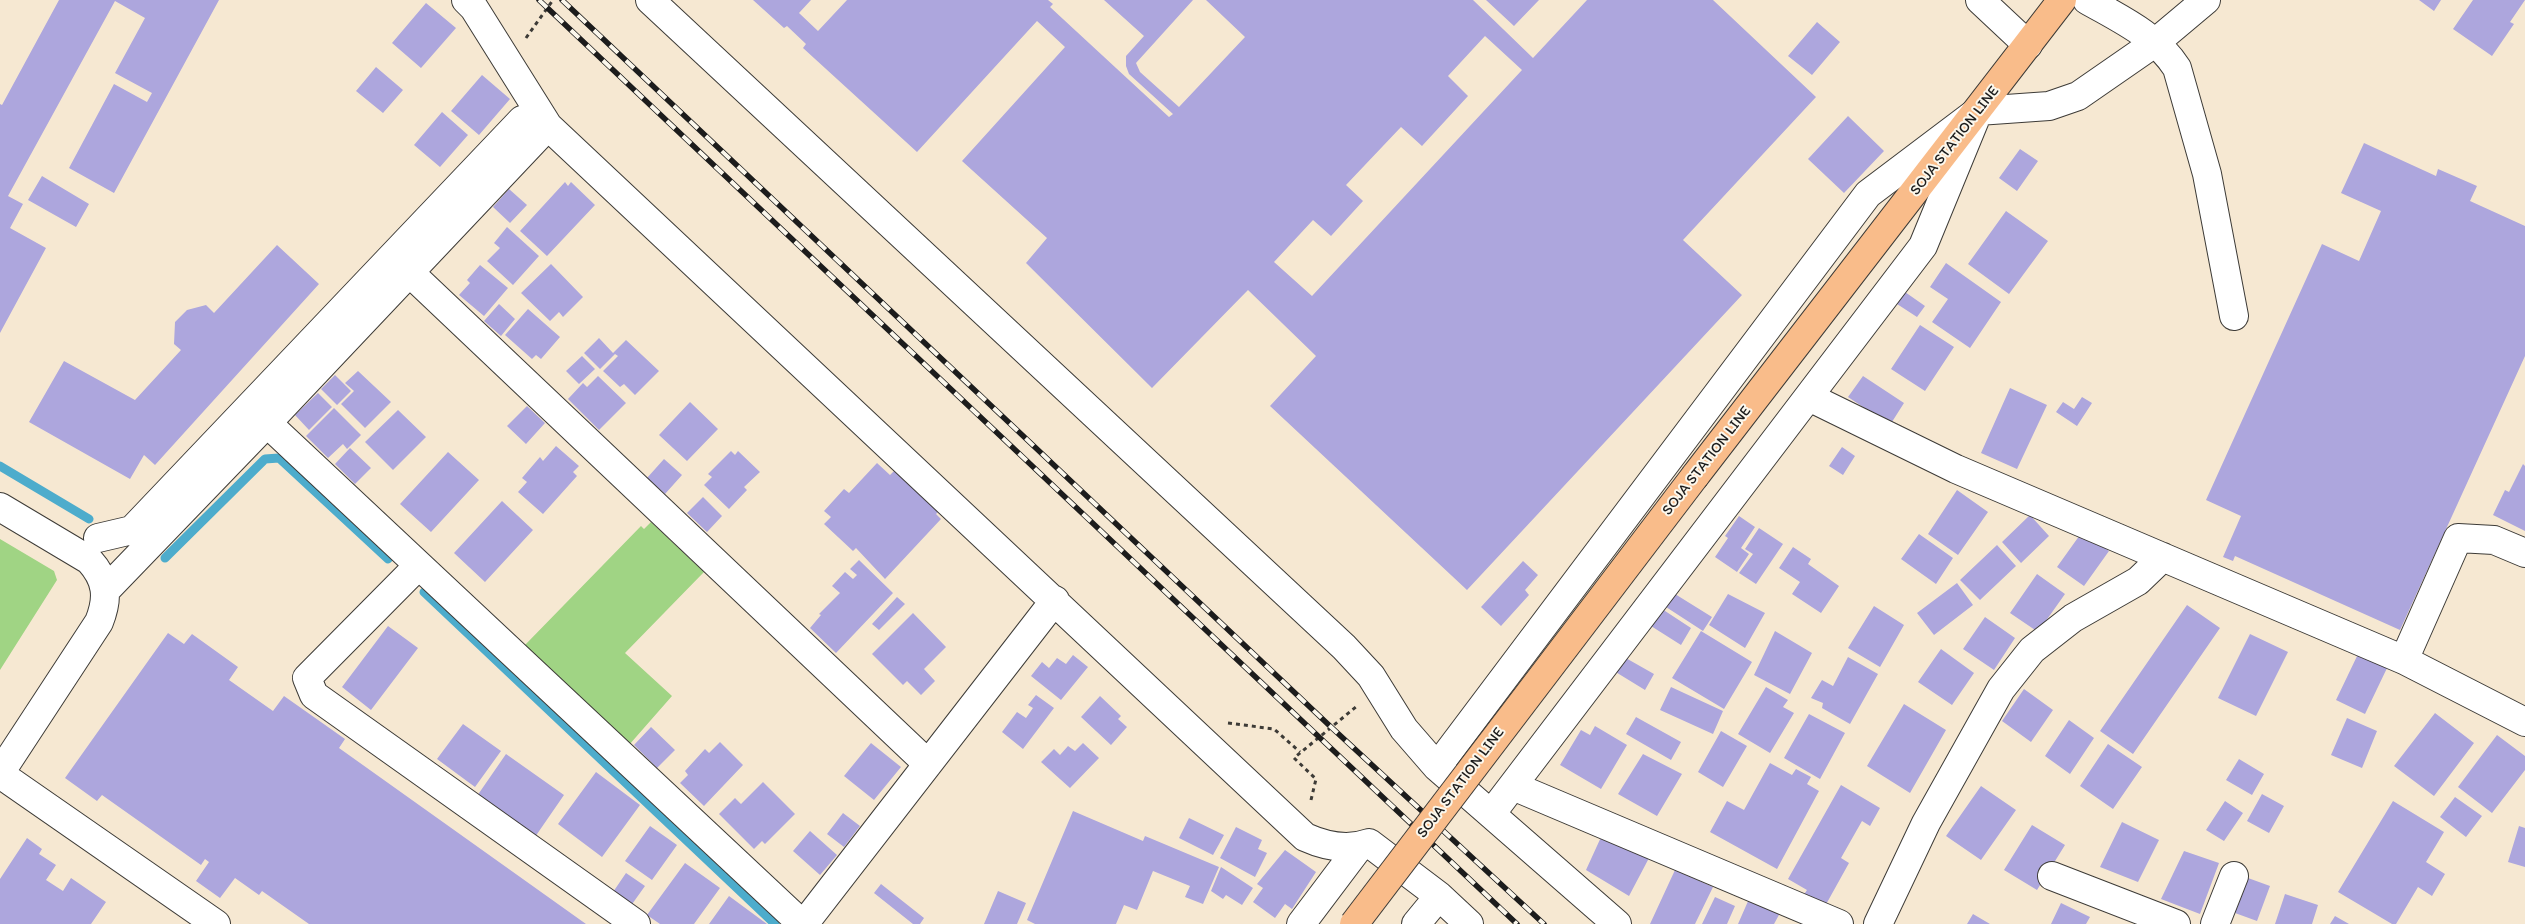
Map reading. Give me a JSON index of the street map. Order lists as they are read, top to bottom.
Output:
{
  "streets": {
    "main road": ["SOJA STATION LINE"]
  }
}
